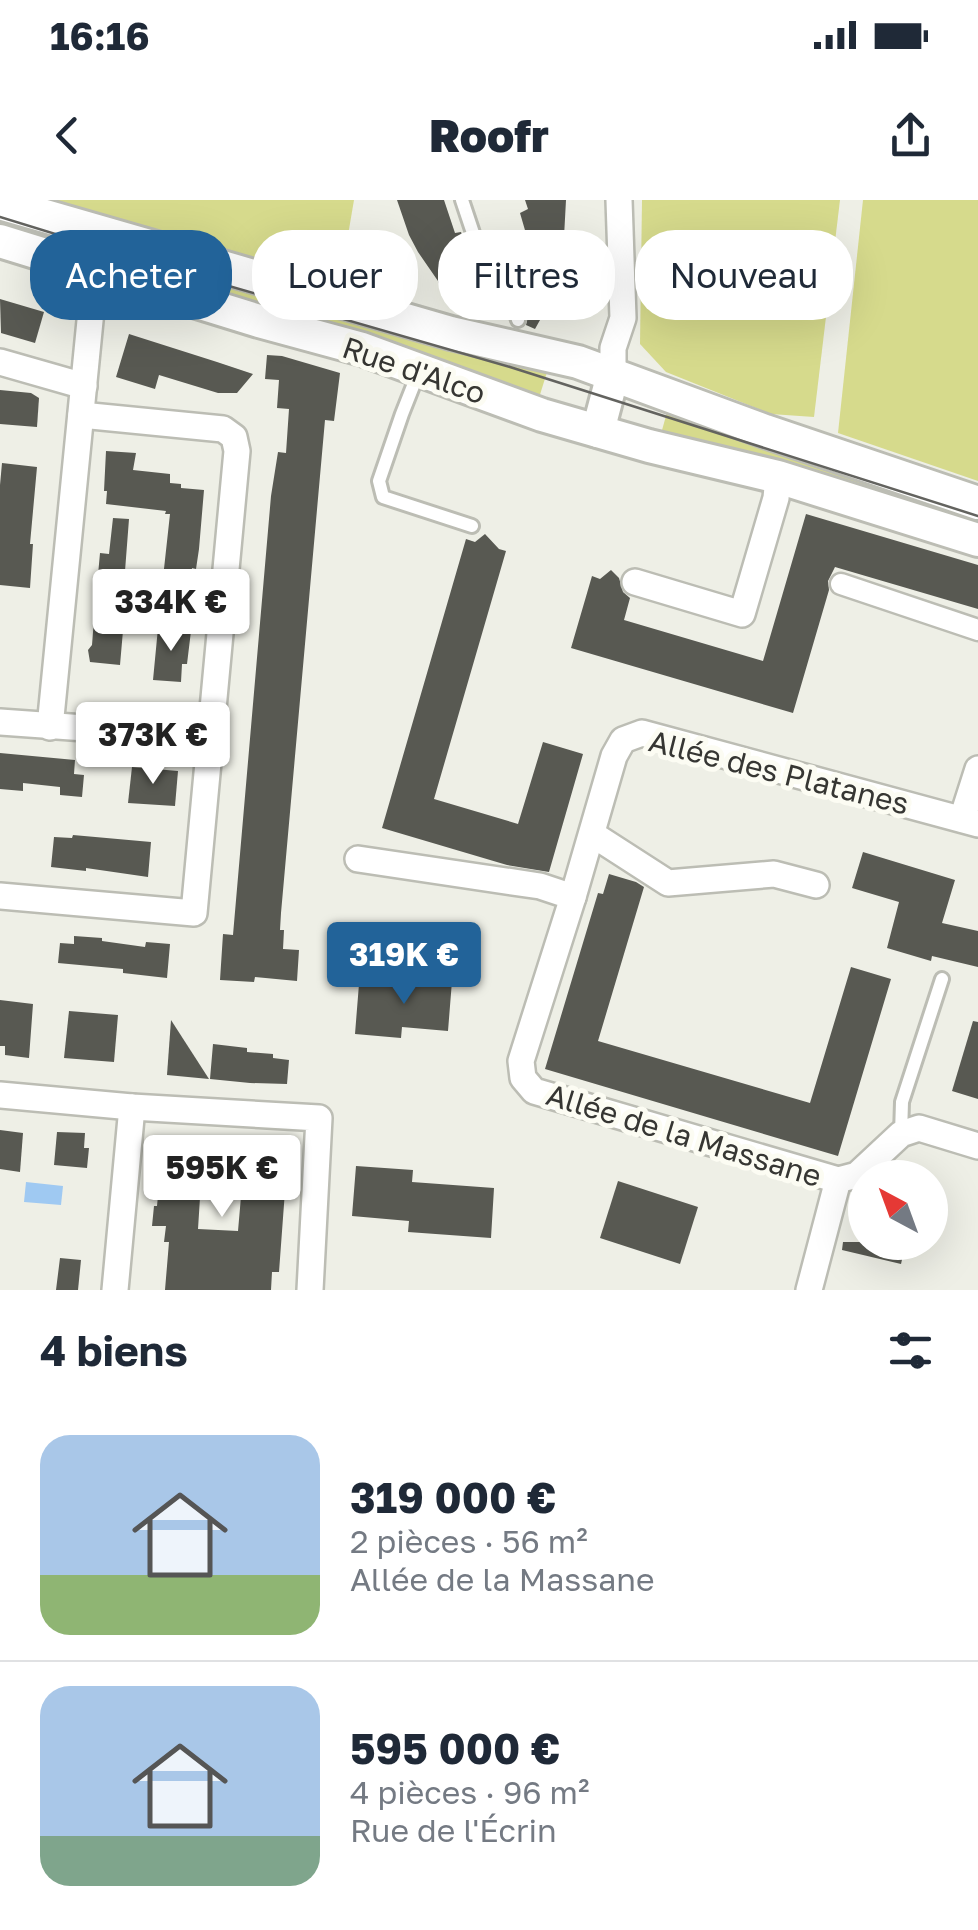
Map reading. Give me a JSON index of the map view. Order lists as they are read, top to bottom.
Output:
{
  "streets": {
    "street": ["Rue d'Alco", "Allée des Platanes", "Allée de la Massane"]
  },
  "crossings": [
    ["Allée des Platanes", "Allée de la Massane"]
  ],
  "north": "top left",
  "page": {
    "status": "16:16",
    "header": "Roofr",
    "chip": [
      "Acheter",
      "Louer",
      "Filtres",
      "Nouveau"
    ],
    "price": [
      "334K €",
      "373K €",
      "319K €",
      "595K €"
    ],
    "heading": "4 biens",
    "list": [
      {
        "name": "319 000 €",
        "note": "2 pièces · 56 m² · Allée de la Massane"
      },
      {
        "name": "595 000 €",
        "note": "4 pièces · 96 m² · Rue de l'Écrin"
      }
    ]
  }
}
